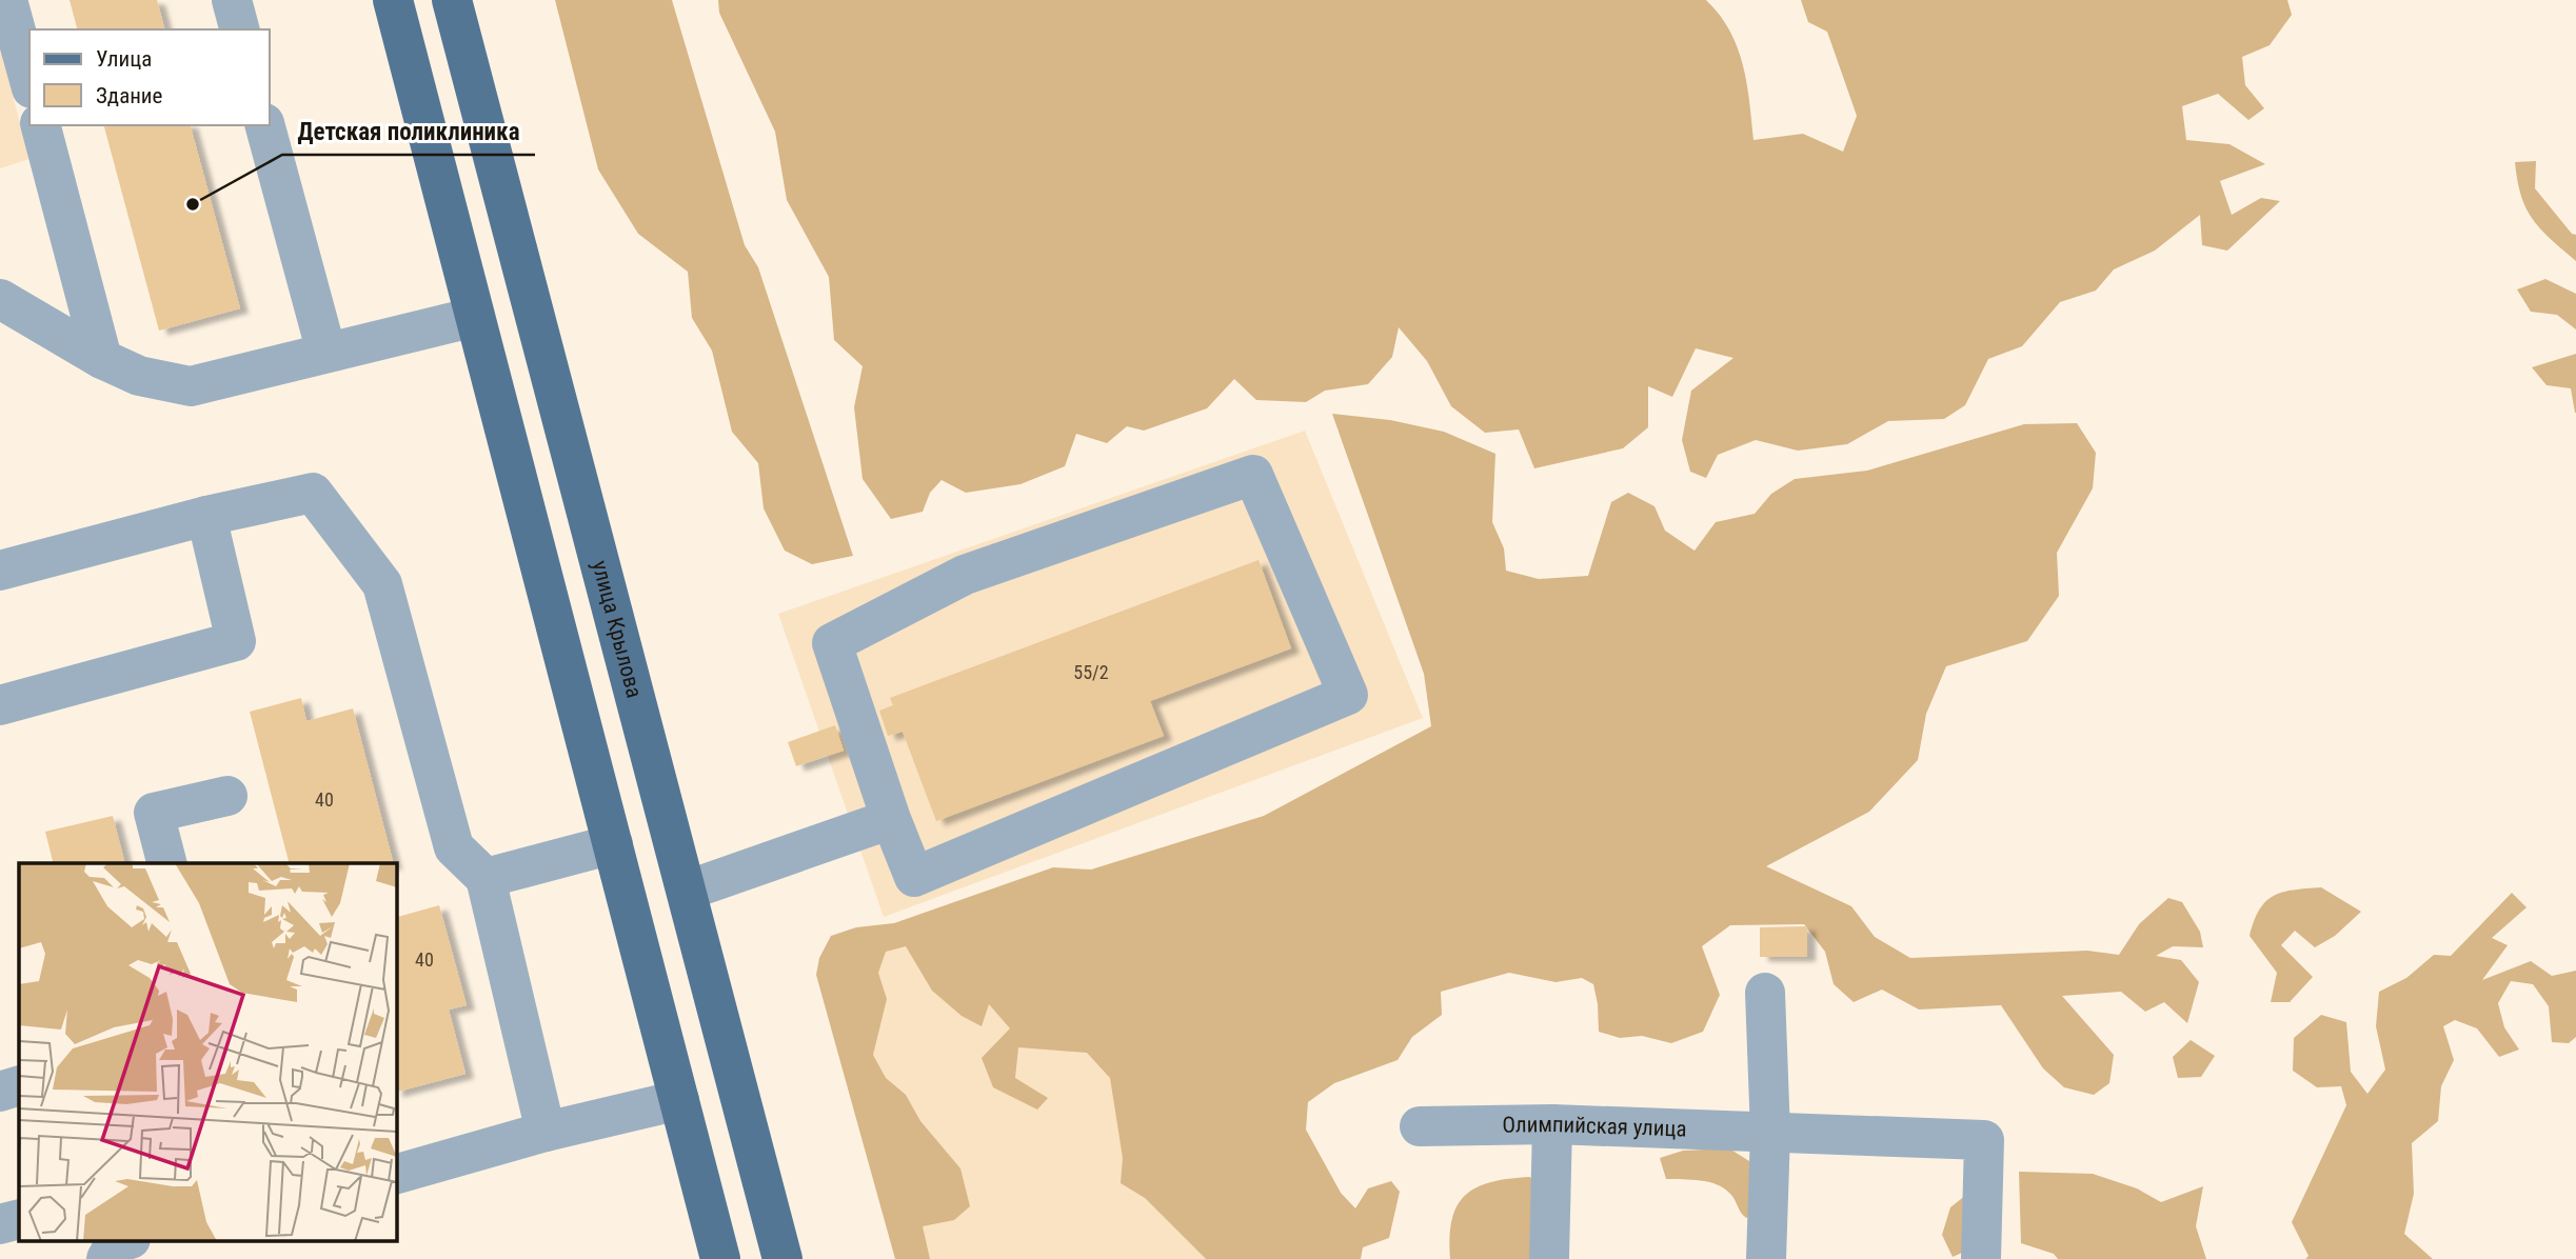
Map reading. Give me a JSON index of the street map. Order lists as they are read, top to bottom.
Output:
{
  "streets": {
    "main road": ["улица Крылова"],
    "street": ["Олимпийская улица"]
  },
  "places": ["Детская поликлиника"],
  "house_numbers": ["55/2", "40", "40"],
  "legend": ["Улица", "Здание"]
}
